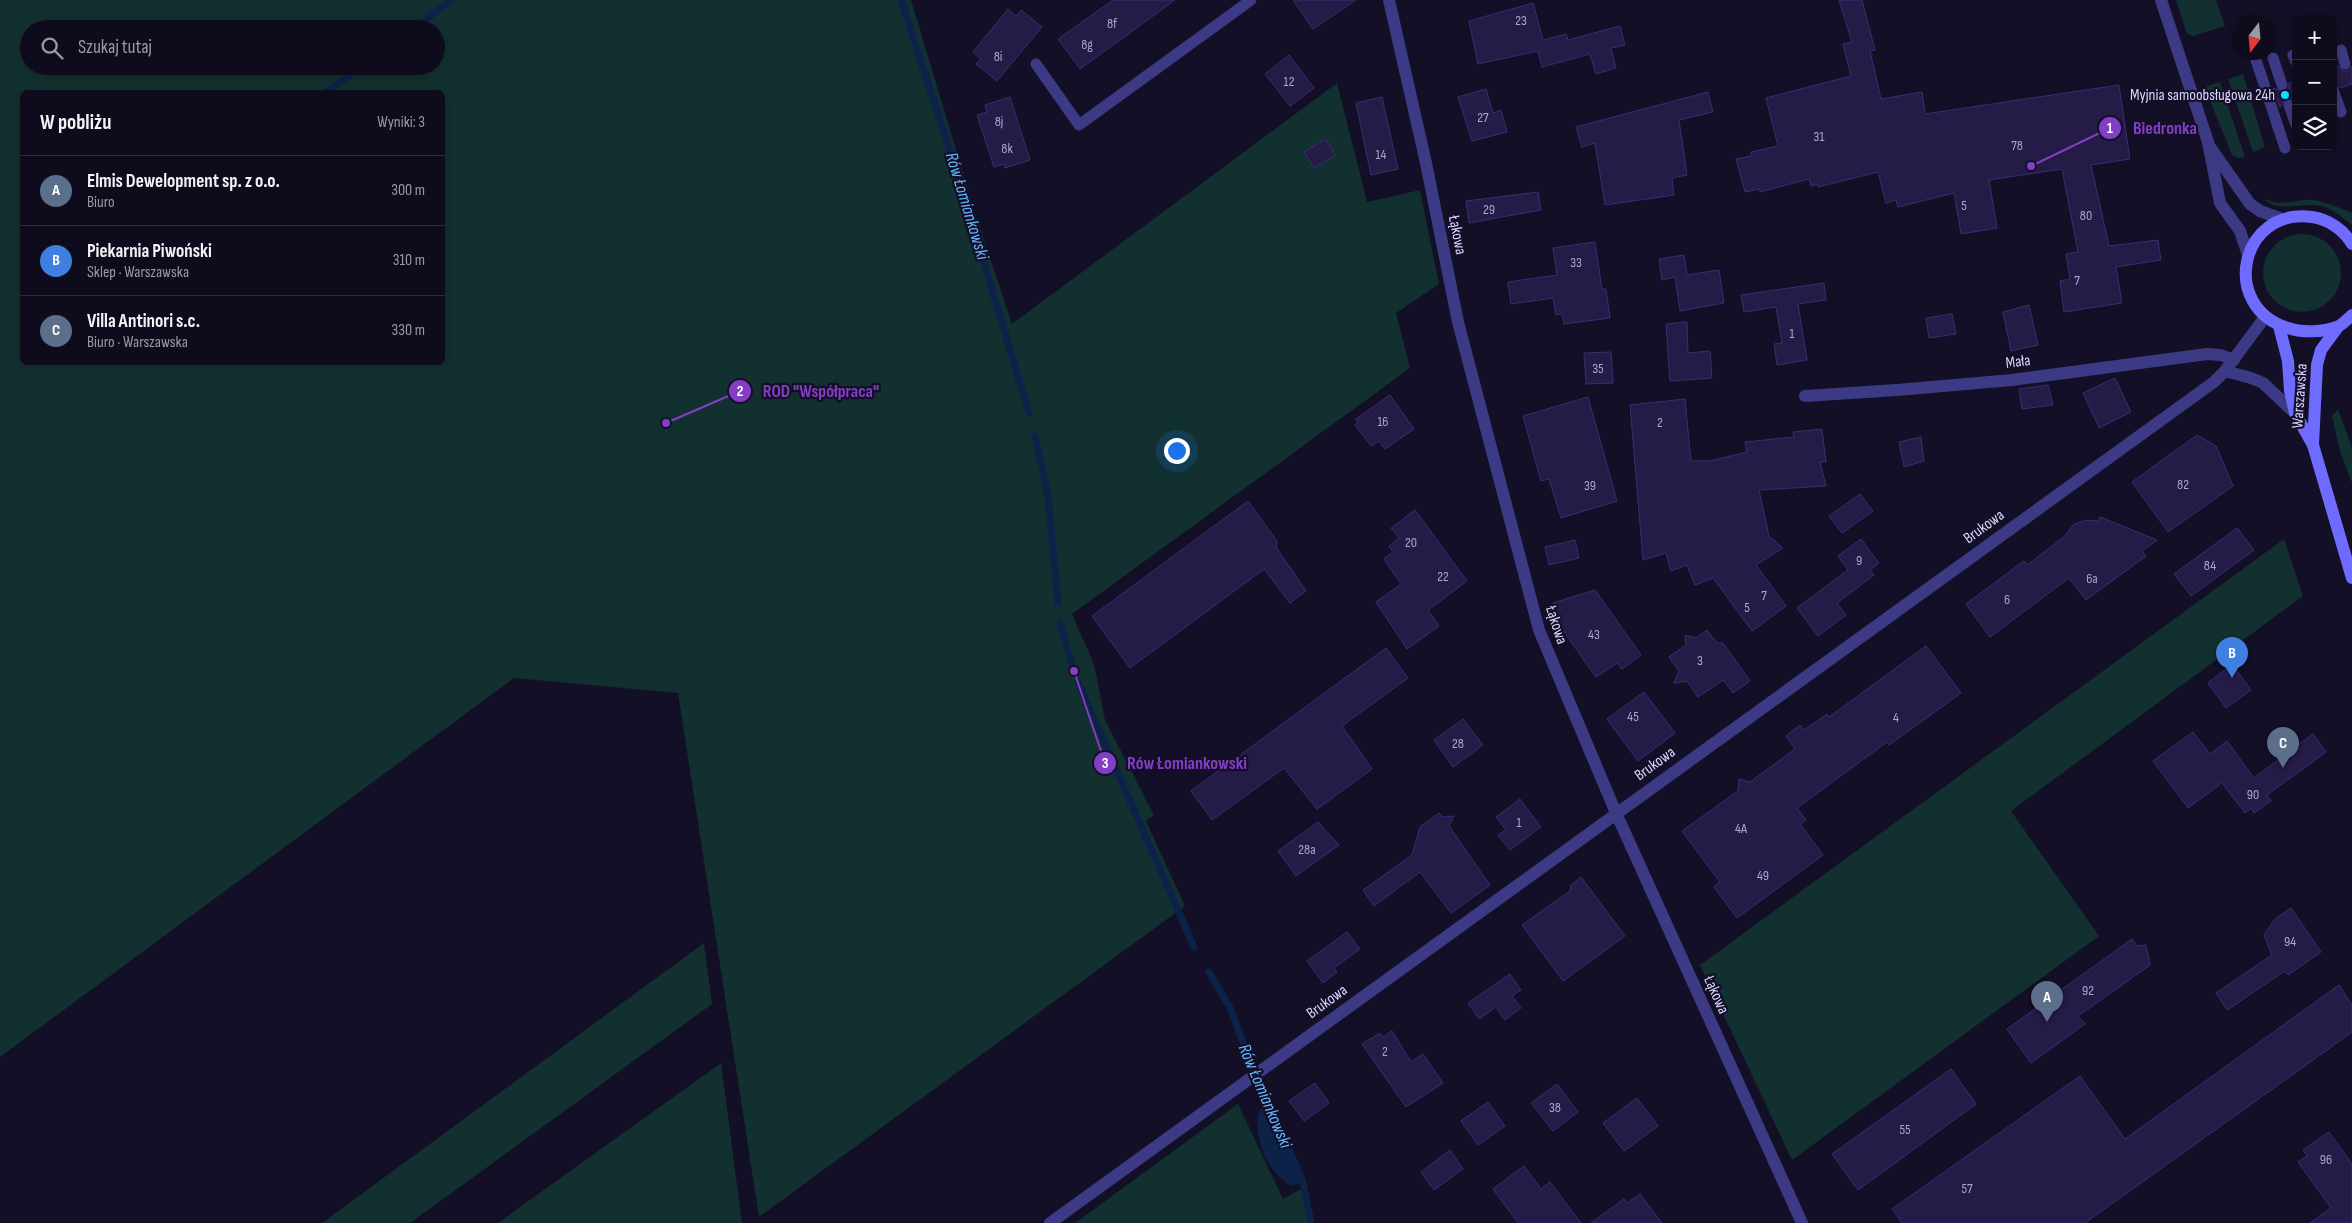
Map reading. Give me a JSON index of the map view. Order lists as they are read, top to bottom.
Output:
{
  "streets": {
    "street": [
      "Łąkowa",
      "Mała",
      "Warszawska",
      "Brukowa"
    ]
  },
  "crossings": [
    ["Łąkowa", "Brukowa"],
    ["Mała", "Brukowa"],
    ["Warszawska", "Brukowa"]
  ],
  "water": ["Rów Łomiankowski"],
  "places": [
    "Myjnia samoobsługowa 24h",
    "Biedronka",
    "ROD \"Współpraca\"",
    "Rów Łomiankowski"
  ],
  "house_numbers": [
    "23",
    "8f",
    "8g",
    "8i",
    "12",
    "27",
    "8j",
    "31",
    "78",
    "8k",
    "14",
    "5",
    "29",
    "80",
    "33",
    "7",
    "1",
    "35",
    "16",
    "2",
    "82",
    "39",
    "20",
    "9",
    "84",
    "22",
    "6a",
    "7",
    "6",
    "5",
    "43",
    "3",
    "45",
    "4",
    "28",
    "90",
    "1",
    "4A",
    "28a",
    "49",
    "94",
    "92",
    "2",
    "38",
    "55",
    "96",
    "57"
  ],
  "north": "bottom",
  "page": {
    "map_buttons": ["+", "−"],
    "search": "Szukaj tutaj",
    "heading": ["W pobliżu", "Wyniki: 3"],
    "list": [
      {
        "mark": "A",
        "name": "Elmis Dewelopment sp. z o.o.",
        "note": "Biuro",
        "value": "300 m"
      },
      {
        "mark": "B",
        "name": "Piekarnia Piwoński",
        "note": "Sklep · Warszawska",
        "value": "310 m"
      },
      {
        "mark": "C",
        "name": "Villa Antinori s.c.",
        "note": "Biuro · Warszawska",
        "value": "330 m"
      }
    ],
    "pins": ["B", "C", "A"]
  }
}
